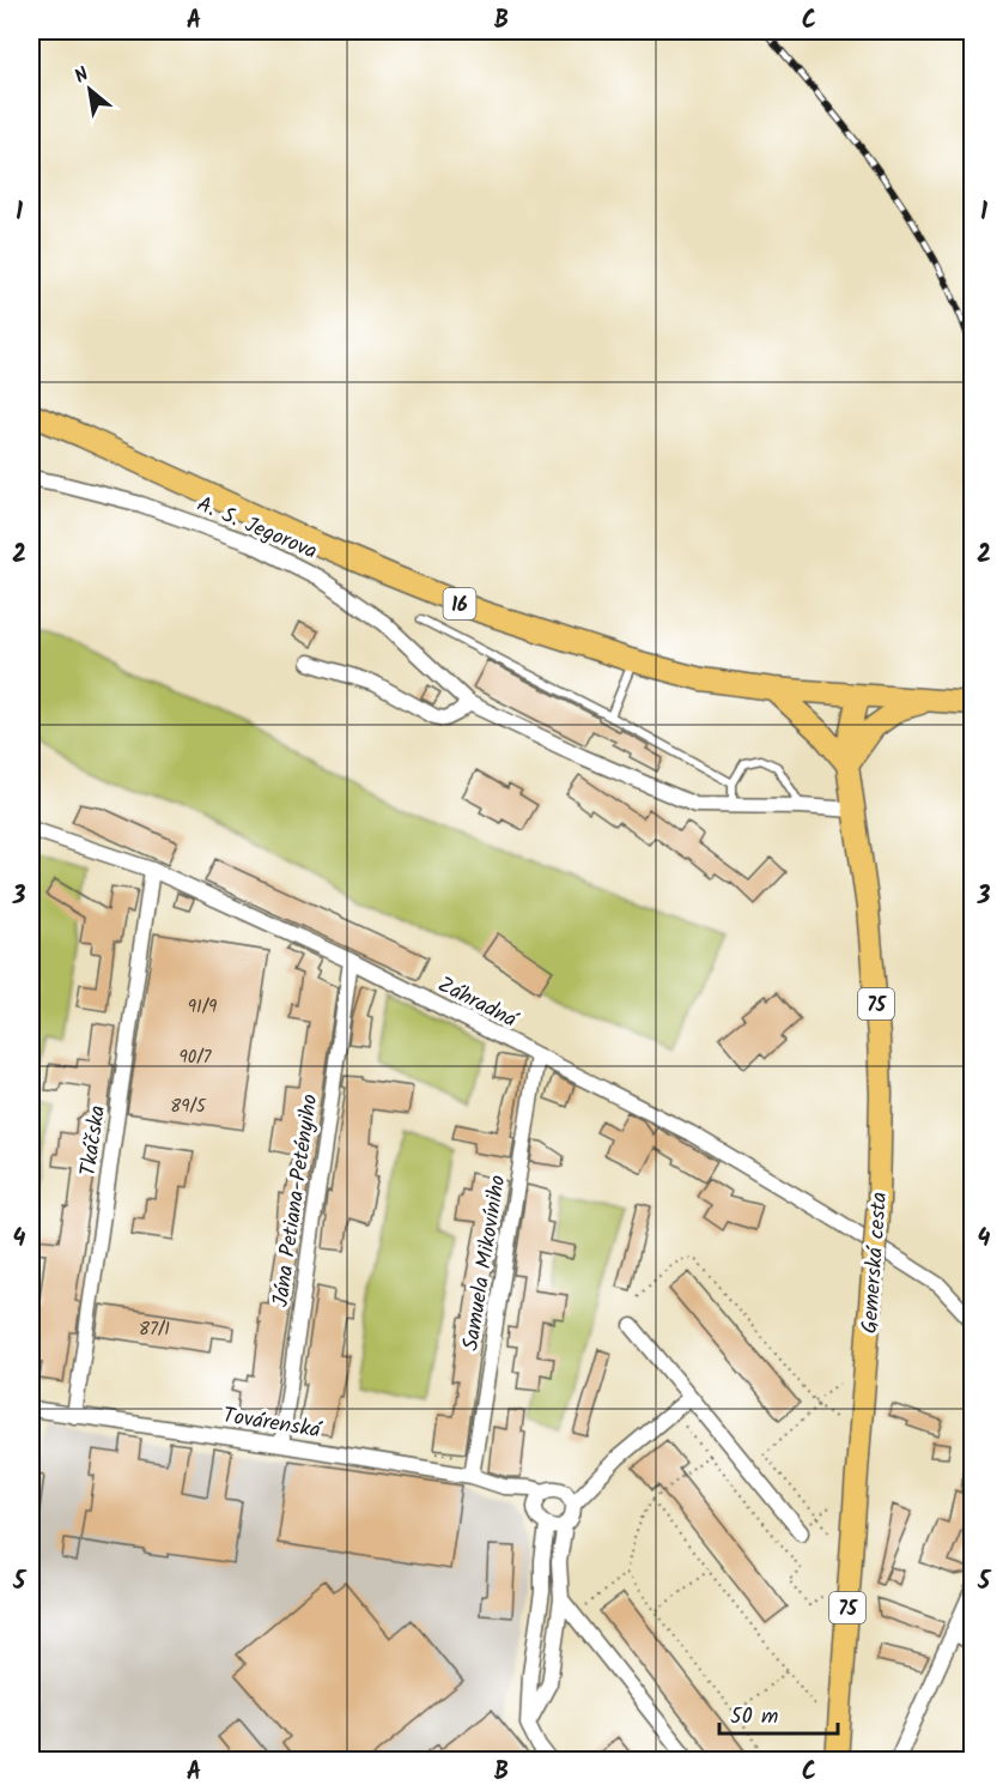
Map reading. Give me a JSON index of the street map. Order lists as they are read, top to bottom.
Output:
{
  "streets": {
    "main road": ["16", "75", "Gemerská cesta"],
    "street": [
      "A. S. Jegorova",
      "Záhradná",
      "Tkáčska",
      "Jána Petiana-Petényiho",
      "Samuela Mikovíniho",
      "Továrenská"
    ]
  },
  "crossings": [
    ["A. S. Jegorova", "Gemerská cesta"],
    ["16", "75"],
    ["Záhradná", "Tkáčska"],
    ["Záhradná", "Jána Petiana-Petényiho"],
    ["Záhradná", "Samuela Mikovíniho"],
    ["Záhradná", "Gemerská cesta"],
    ["75", "Gemerská cesta"],
    ["Tkáčska", "Továrenská"],
    ["Jána Petiana-Petényiho", "Továrenská"],
    ["Samuela Mikovíniho", "Továrenská"]
  ],
  "house_numbers": [
    "91/9",
    "90/7",
    "89/5",
    "87/1"
  ],
  "scale_bar": "50 m",
  "north": "top left",
  "grid": {
    "columns": ["A", "B", "C"],
    "rows": [
      "1",
      "2",
      "3",
      "4",
      "5"
    ]
  }
}
